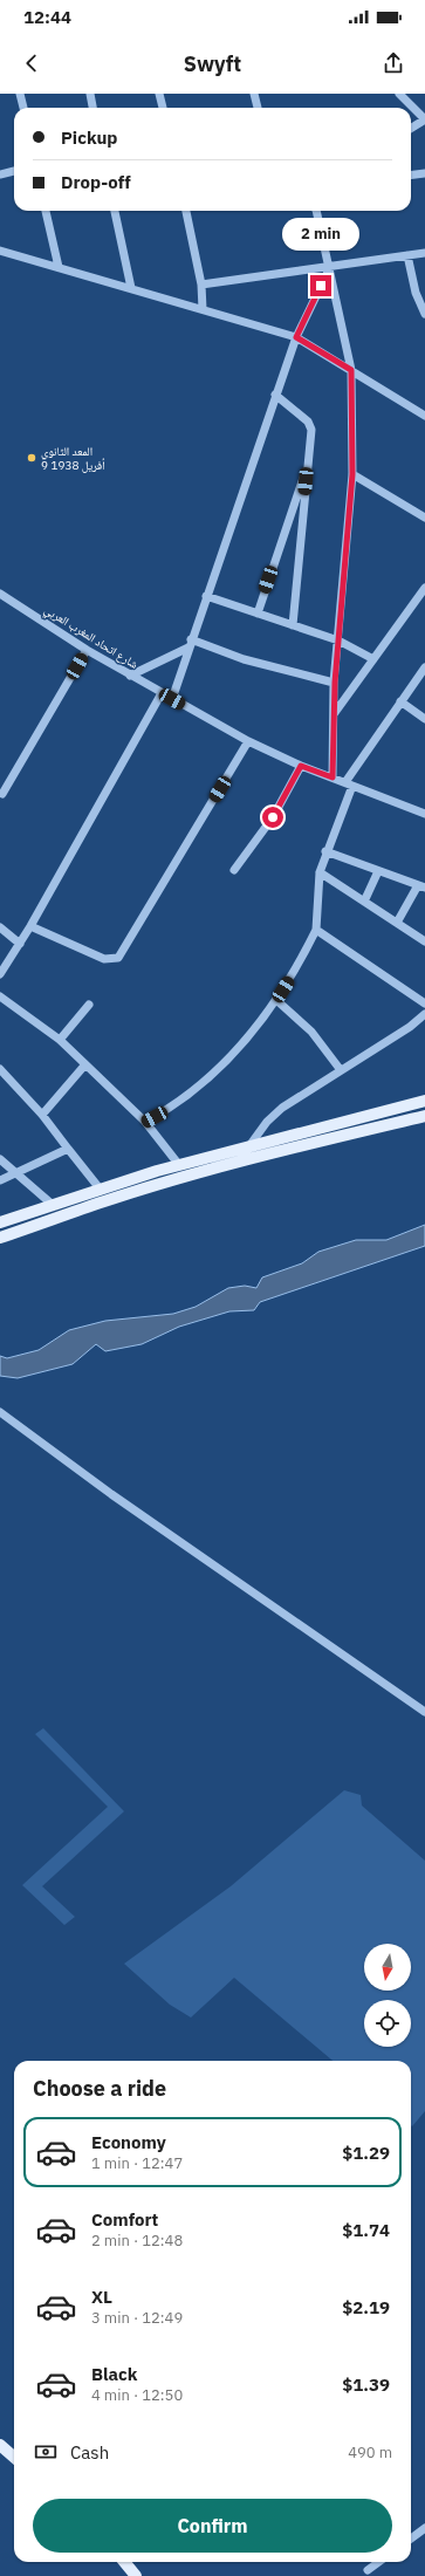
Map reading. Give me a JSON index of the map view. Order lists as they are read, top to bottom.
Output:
{
  "streets": {
    "street": ["شارع اتحاد المغرب العربي"]
  },
  "places": ["المعد الثانوي 9 أفريل 1938"],
  "north": "bottom",
  "page": {
    "status": "12:44",
    "header": "Swyft",
    "banner": ["Pickup", "Drop-off"],
    "bubble": "2 min",
    "heading": "Choose a ride",
    "list": [
      {
        "name": "Economy",
        "note": "1 min · 12:47",
        "value": "$1.29"
      },
      {
        "name": "Comfort",
        "note": "2 min · 12:48",
        "value": "$1.74"
      },
      {
        "name": "XL",
        "note": "3 min · 12:49",
        "value": "$2.19"
      },
      {
        "name": "Black",
        "note": "4 min · 12:50",
        "value": "$1.39"
      }
    ],
    "pay": ["Cash", "490 m"],
    "buttons": "Confirm"
  }
}
